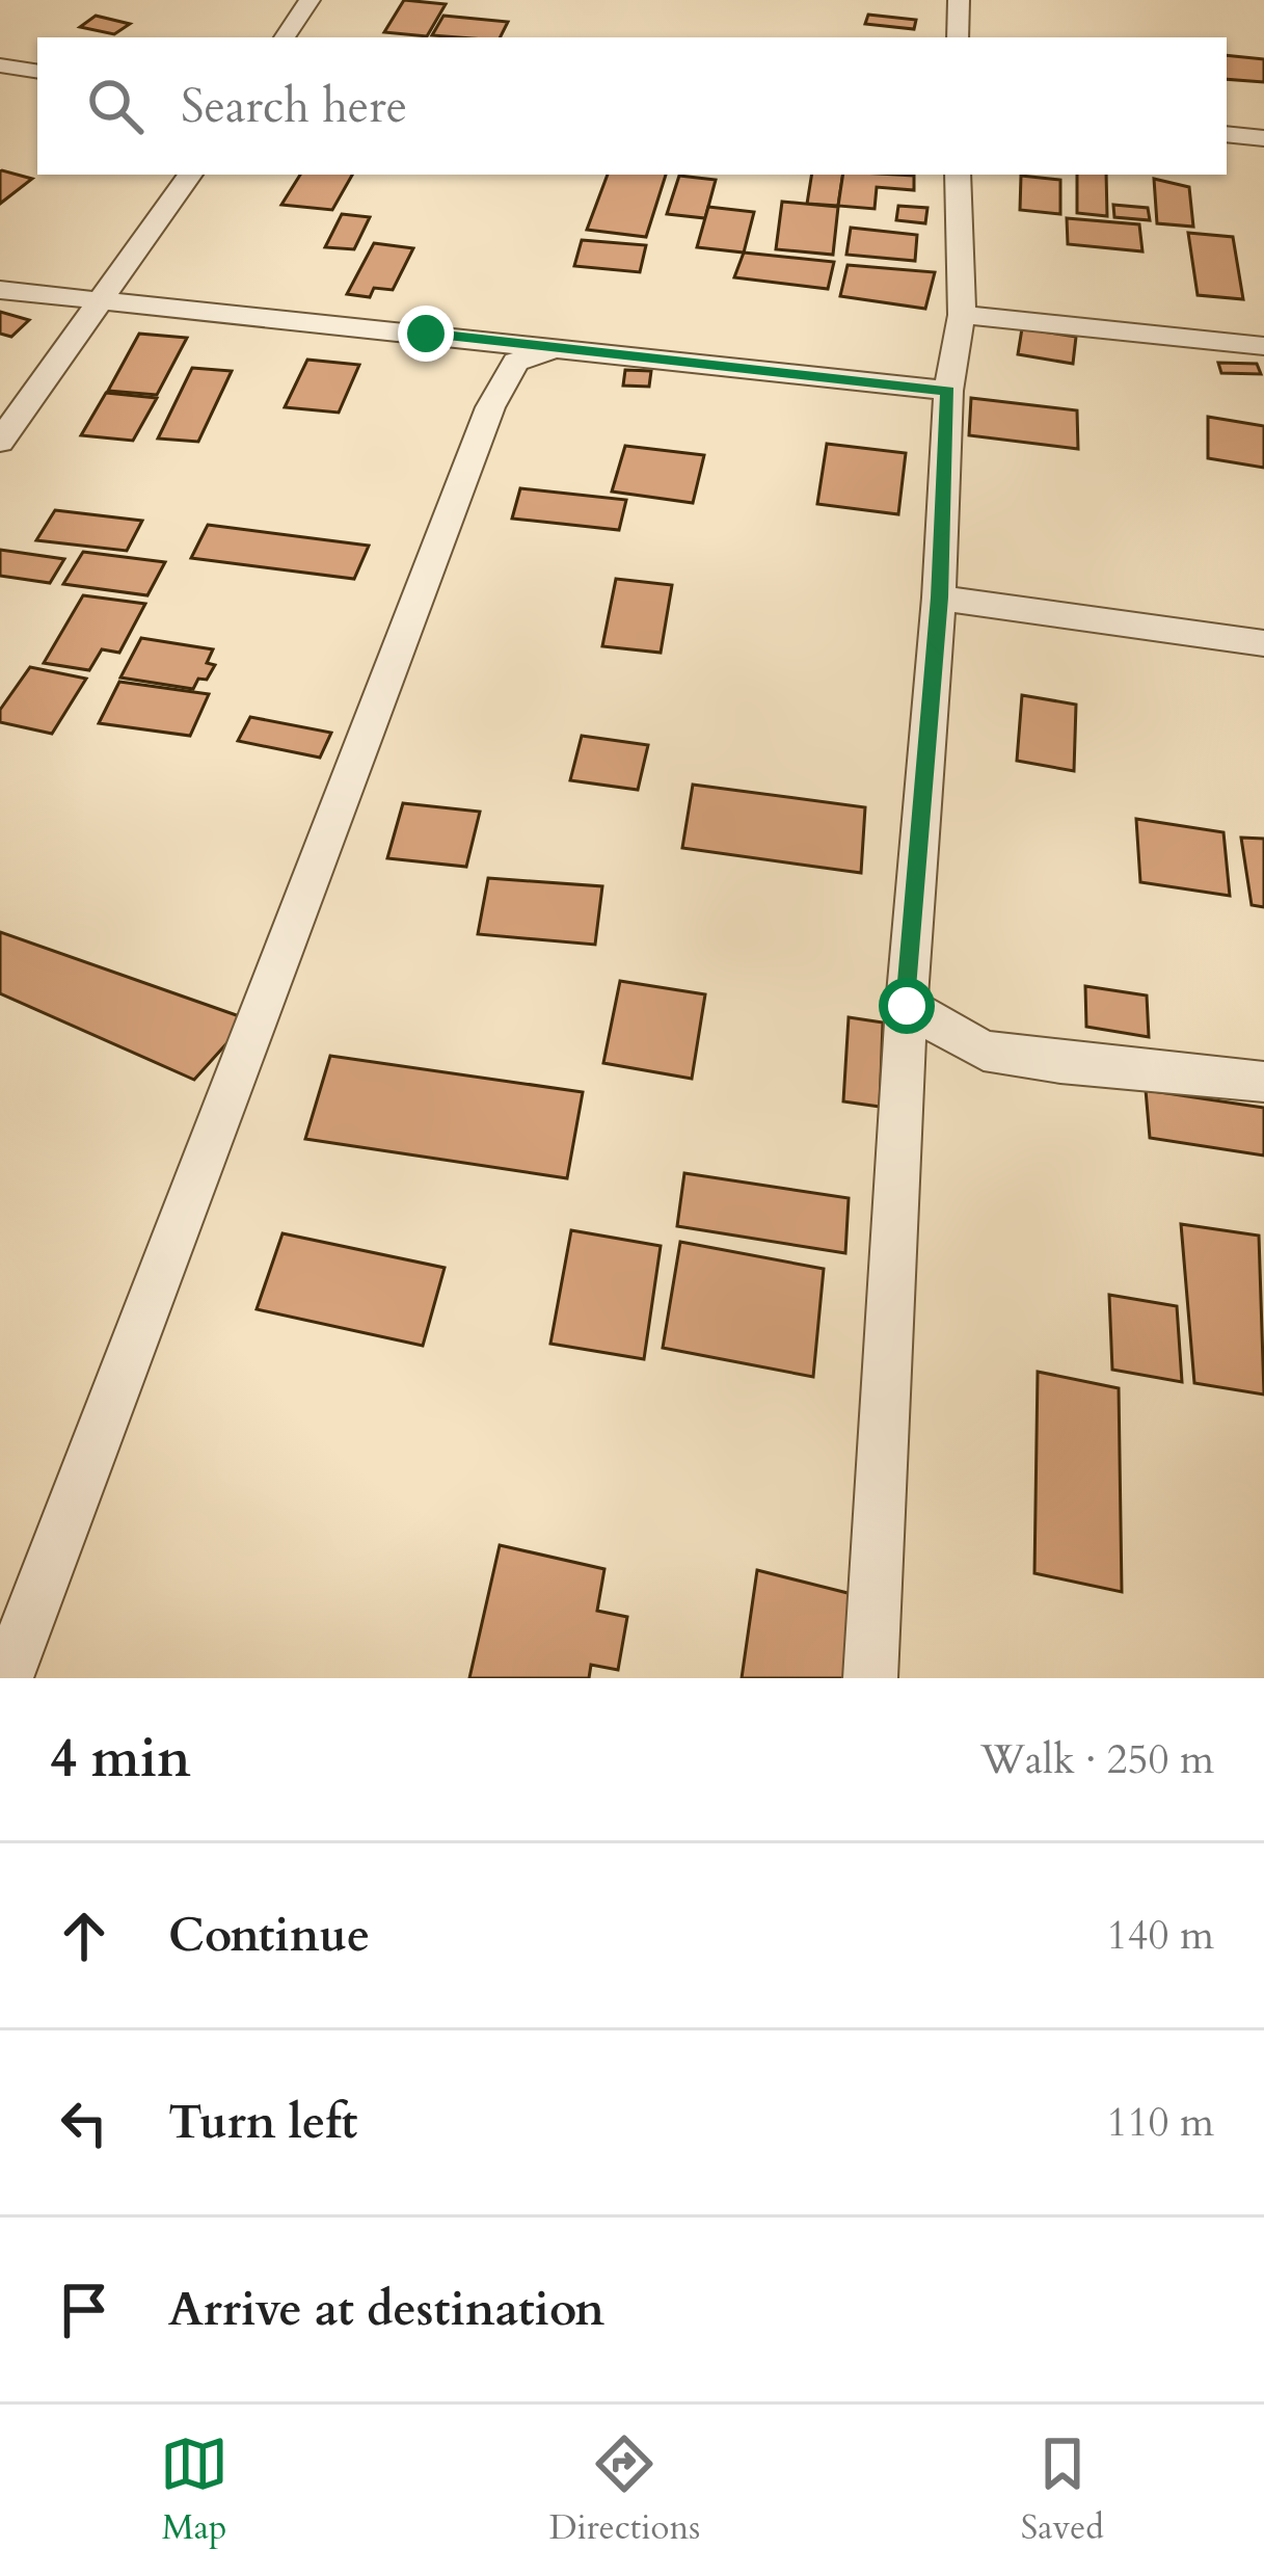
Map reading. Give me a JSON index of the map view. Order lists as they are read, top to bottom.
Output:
{
  "page": {
    "search": "Search here",
    "heading": ["4 min", "Walk · 250 m"],
    "list": [
      ["Continue", "140 m"],
      ["Turn left", "110 m"],
      "Arrive at destination"
    ],
    "nav": ["Map", "Directions", "Saved"]
  }
}
